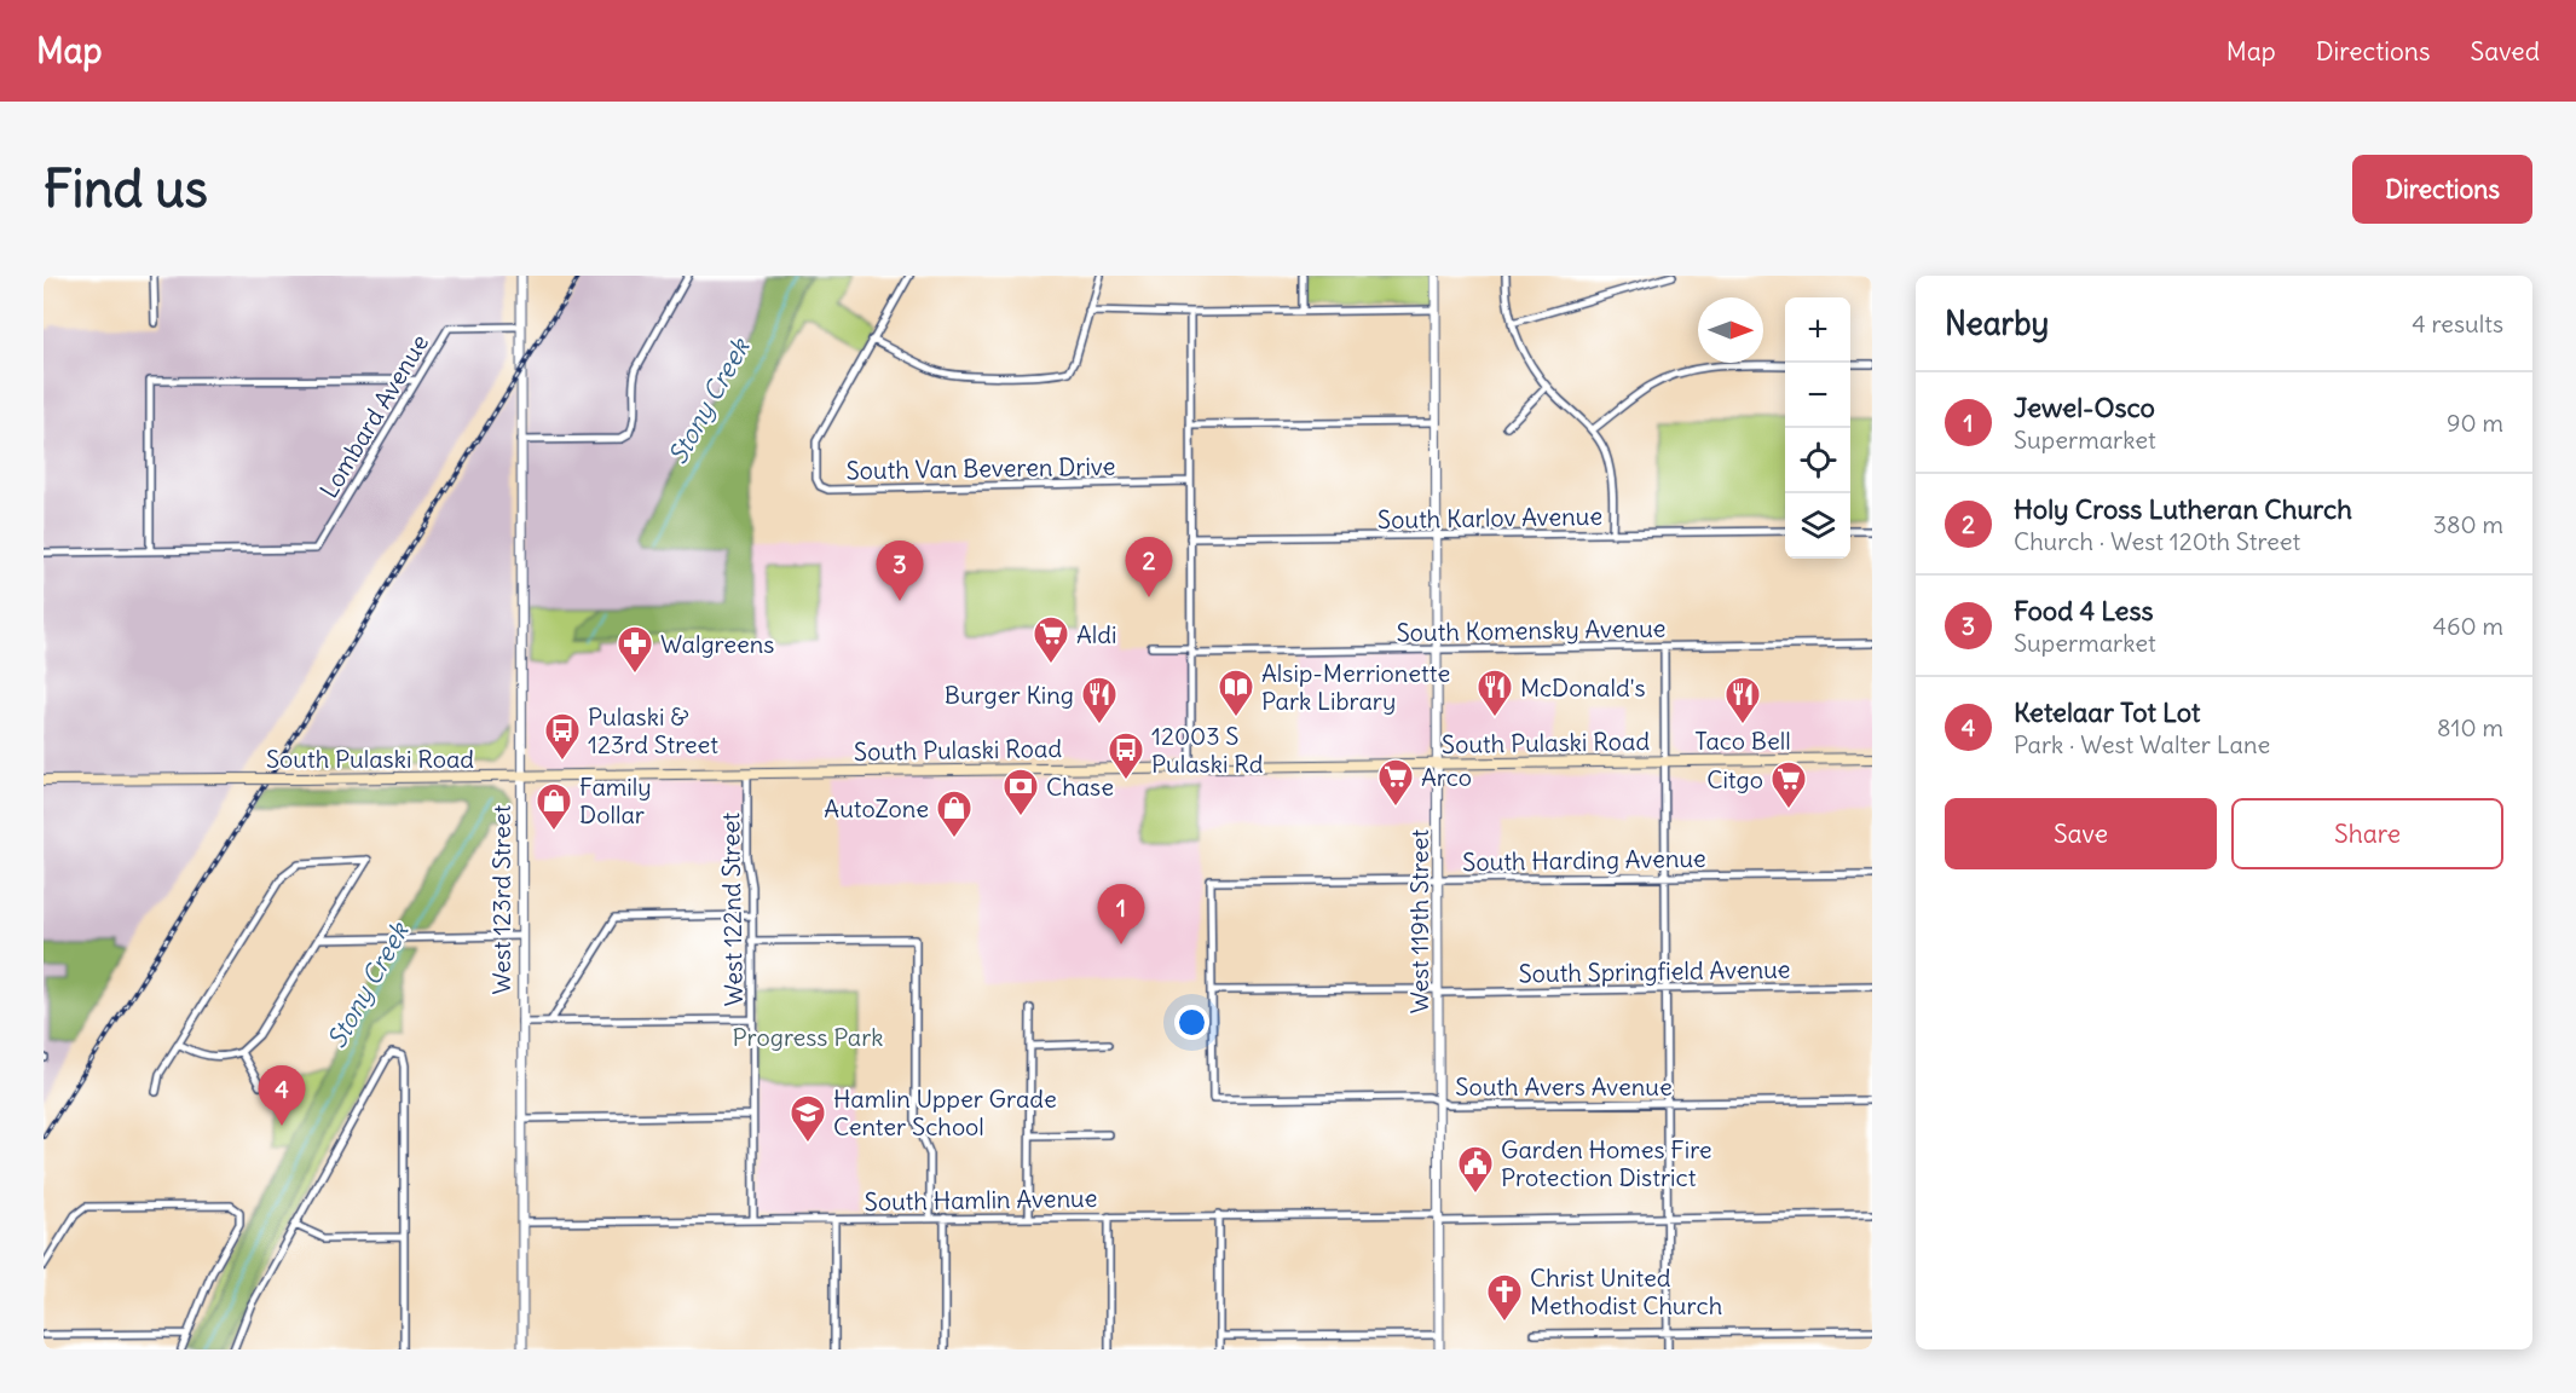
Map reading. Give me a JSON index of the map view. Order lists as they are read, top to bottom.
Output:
{
  "streets": {
    "main road": ["South Pulaski Road"],
    "street": [
      "Lombard Avenue",
      "South Van Beveren Drive",
      "South Karlov Avenue",
      "South Komensky Avenue",
      "South Harding Avenue",
      "West 123rd Street",
      "West 122nd Street",
      "West 119th Street",
      "South Springfield Avenue",
      "South Avers Avenue",
      "South Hamlin Avenue"
    ]
  },
  "crossings": [
    ["Lombard Avenue", "West 123rd Street"],
    ["South Karlov Avenue", "West 119th Street"],
    ["South Komensky Avenue", "West 119th Street"],
    ["South Pulaski Road", "West 123rd Street"],
    ["South Pulaski Road", "West 122nd Street"],
    ["South Pulaski Road", "West 119th Street"],
    ["South Harding Avenue", "West 119th Street"],
    ["South Harding Avenue", "South Springfield Avenue"],
    ["South Harding Avenue", "South Avers Avenue"],
    ["West 123rd Street", "South Hamlin Avenue"],
    ["West 122nd Street", "South Hamlin Avenue"],
    ["West 119th Street", "South Springfield Avenue"],
    ["West 119th Street", "South Avers Avenue"],
    ["West 119th Street", "South Hamlin Avenue"],
    ["South Springfield Avenue", "South Avers Avenue"]
  ],
  "water": ["Stony Creek"],
  "parks": ["Progress Park"],
  "places": {
    "supermarket": ["Aldi", "Arco", "Citgo"],
    "pharmacy": ["Walgreens"],
    "library": ["Alsip-Merrionette Park Library"],
    "restaurant": ["McDonald's", "Burger King", "Taco Bell"],
    "bus stop": ["Pulaski & 123rd Street", "12003 S Pulaski Rd"],
    "bank": ["Chase"],
    "shop": ["Family Dollar", "AutoZone"],
    "school or university": ["Hamlin Upper Grade Center School"],
    "public building": ["Garden Homes Fire Protection District"],
    "church": ["Christ United Methodist Church"]
  },
  "north": "right",
  "page": {
    "header": "Map",
    "nav": ["Map", "Directions", "Saved"],
    "buttons": [
      "Directions",
      ["Save", "Share"]
    ],
    "title": "Find us",
    "heading": ["Nearby", "4 results"],
    "map_buttons": ["+", "−"],
    "list": [
      {
        "mark": "1",
        "name": "Jewel-Osco",
        "note": "Supermarket",
        "value": "90 m"
      },
      {
        "mark": "2",
        "name": "Holy Cross Lutheran Church",
        "note": "Church · West 120th Street",
        "value": "380 m"
      },
      {
        "mark": "3",
        "name": "Food 4 Less",
        "note": "Supermarket",
        "value": "460 m"
      },
      {
        "mark": "4",
        "name": "Ketelaar Tot Lot",
        "note": "Park · West Walter Lane",
        "value": "810 m"
      }
    ],
    "pins": [
      "2",
      "3",
      "1",
      "4"
    ]
  }
}
